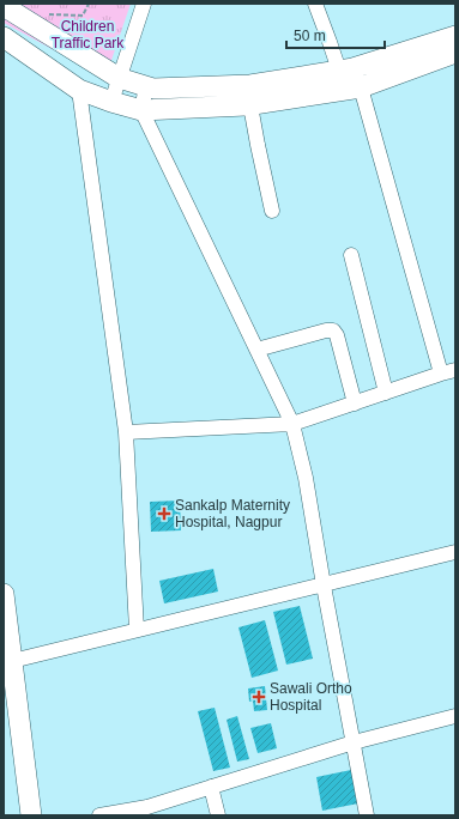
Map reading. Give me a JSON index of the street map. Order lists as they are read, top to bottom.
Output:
{
  "parks": ["Children Traffic Park"],
  "places": {
    "health": ["Sankalp Maternity Hospital, Nagpur", "Sawali Ortho Hospital"]
  },
  "scale_bar": "50 m"
}
